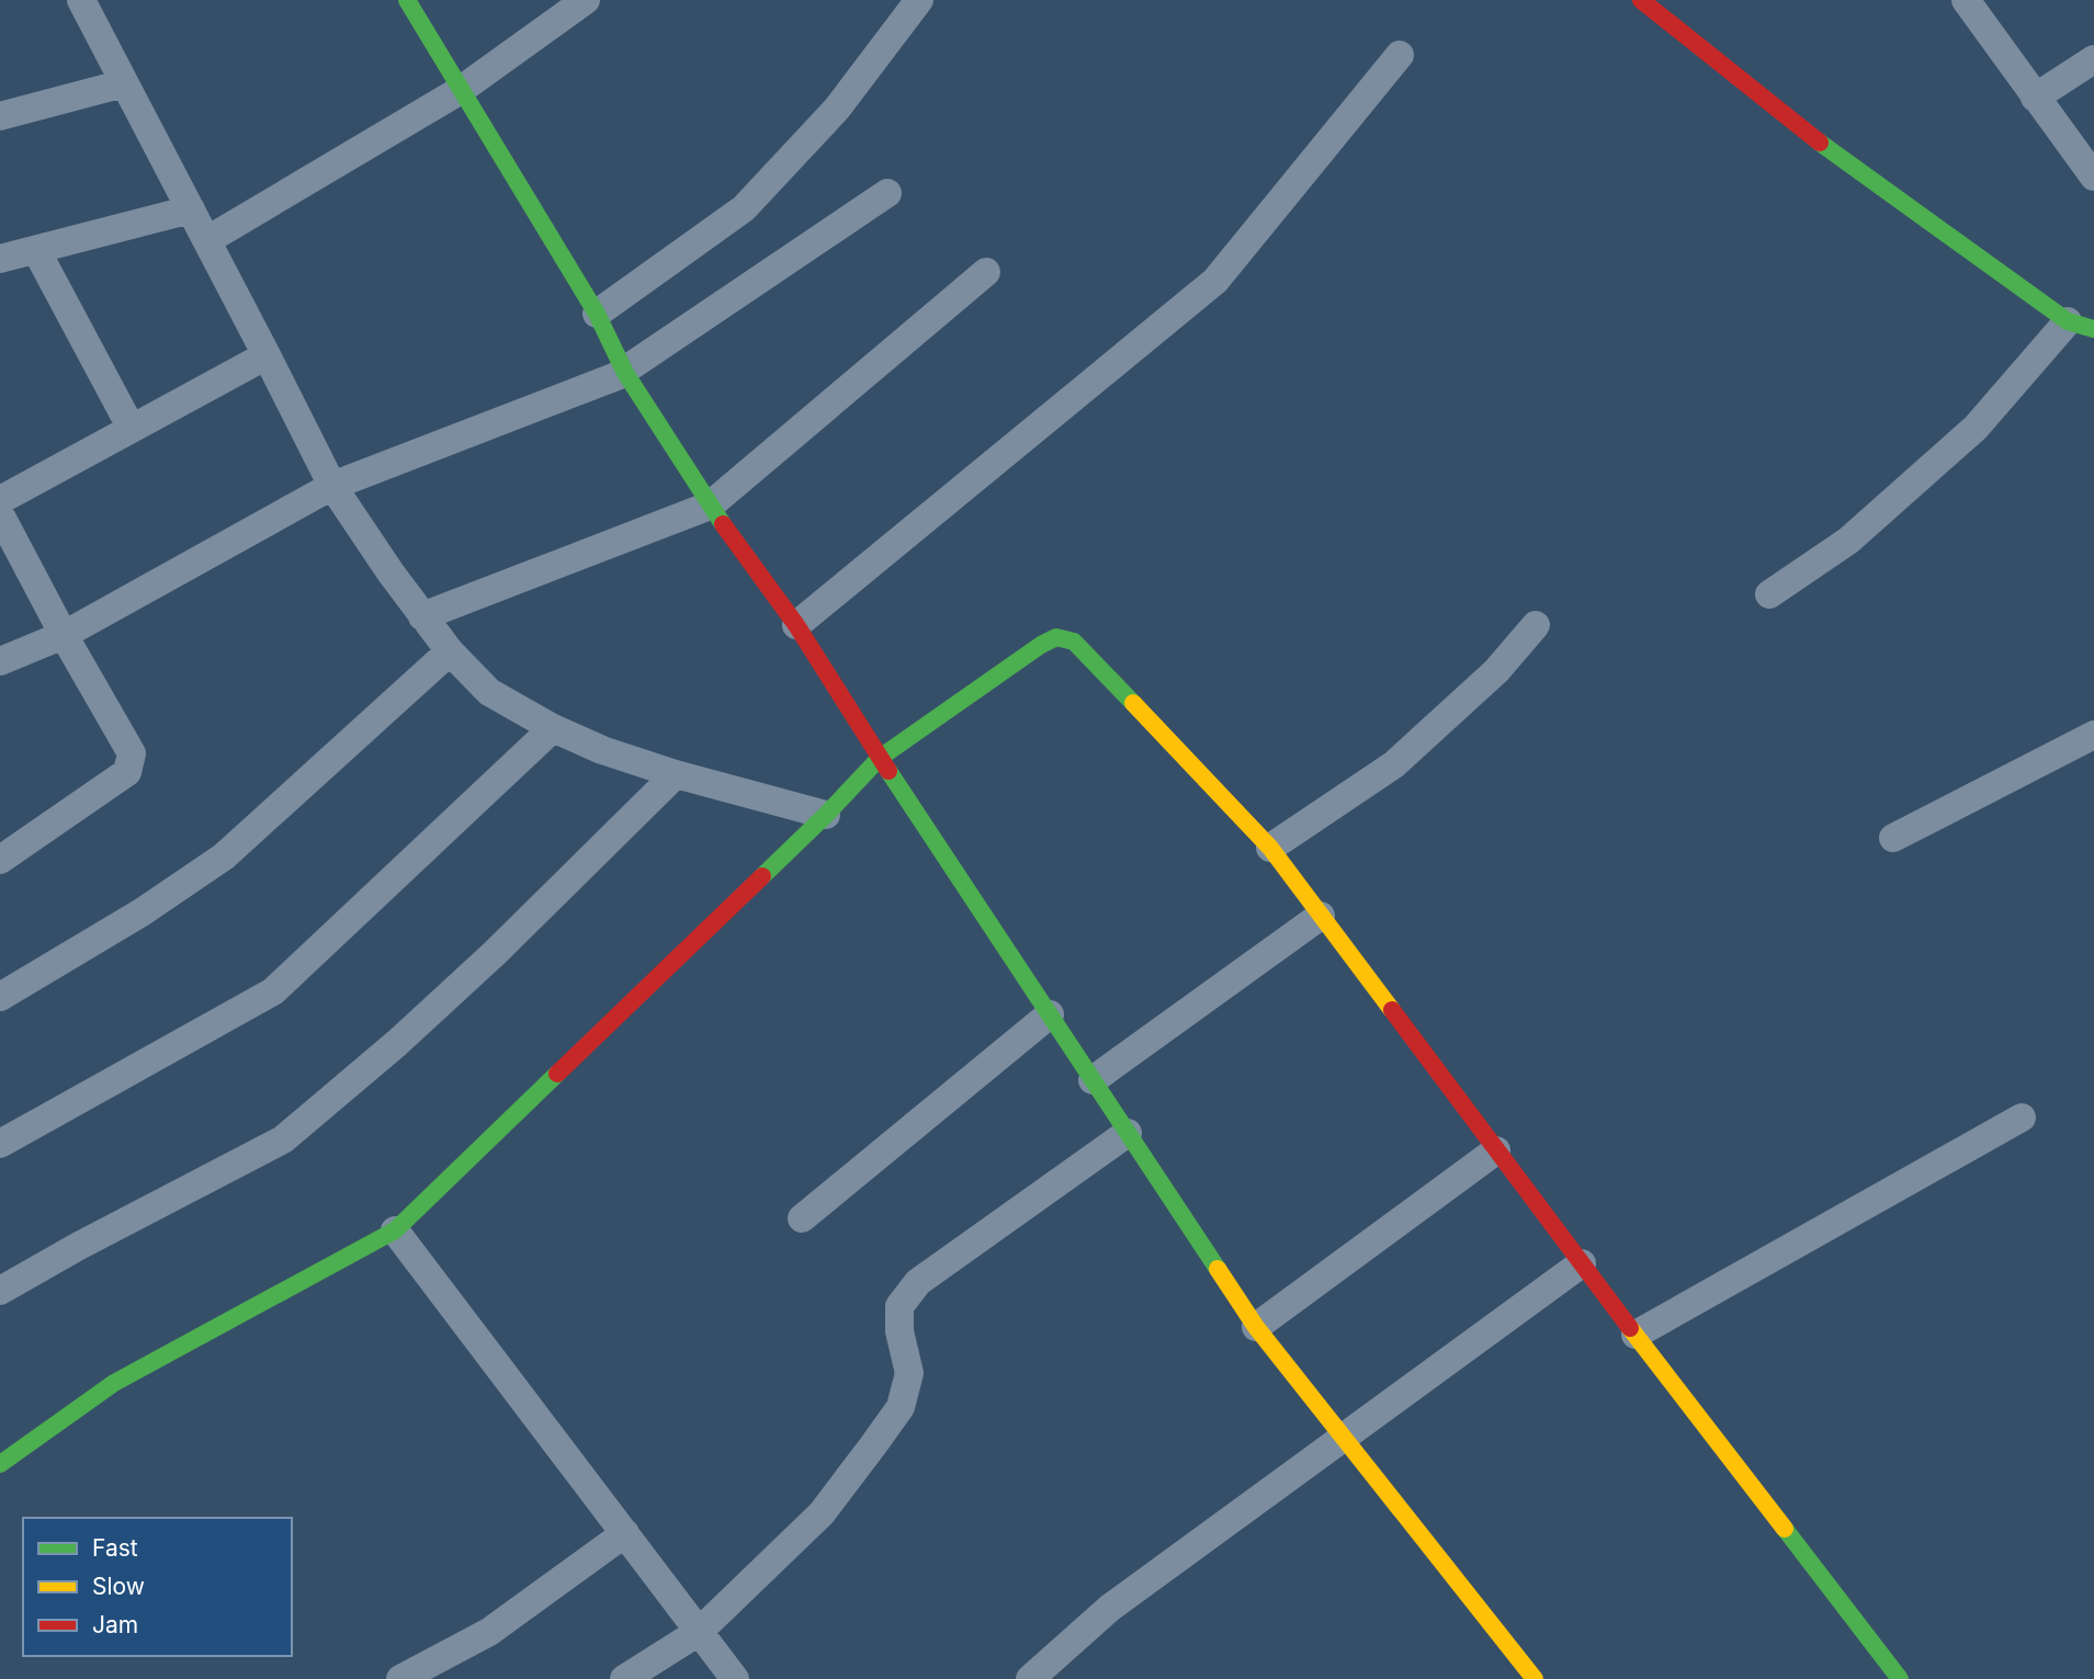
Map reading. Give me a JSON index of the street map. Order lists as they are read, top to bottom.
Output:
{
  "legend": ["Fast", "Slow", "Jam"]
}
